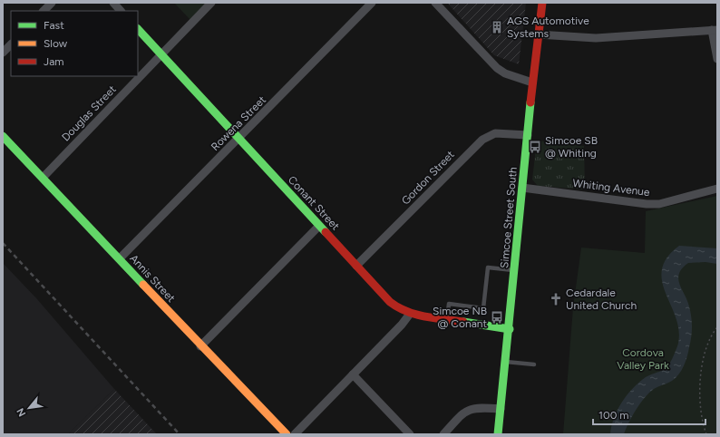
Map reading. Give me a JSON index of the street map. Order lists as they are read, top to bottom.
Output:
{
  "streets": {
    "street": [
      "Douglas Street",
      "Rowena Street",
      "Gordon Street",
      "Whiting Avenue",
      "Conant Street",
      "Simcoe Street South",
      "Annis Street"
    ]
  },
  "crossings": [
    ["Douglas Street", "Conant Street"],
    ["Douglas Street", "Annis Street"],
    ["Rowena Street", "Conant Street"],
    ["Rowena Street", "Annis Street"],
    ["Gordon Street", "Conant Street"],
    ["Gordon Street", "Simcoe Street South"],
    ["Whiting Avenue", "Simcoe Street South"],
    ["Conant Street", "Simcoe Street South"]
  ],
  "parks": ["Cordova Valley Park"],
  "places": {
    "building": ["AGS Automotive Systems"],
    "bus stop": ["Simcoe SB @ Whiting", "Simcoe NB @ Conant"],
    "church": ["Cedardale United Church"]
  },
  "legend": ["Fast", "Slow", "Jam"],
  "scale_bar": "100 m",
  "north": "bottom left"
}
